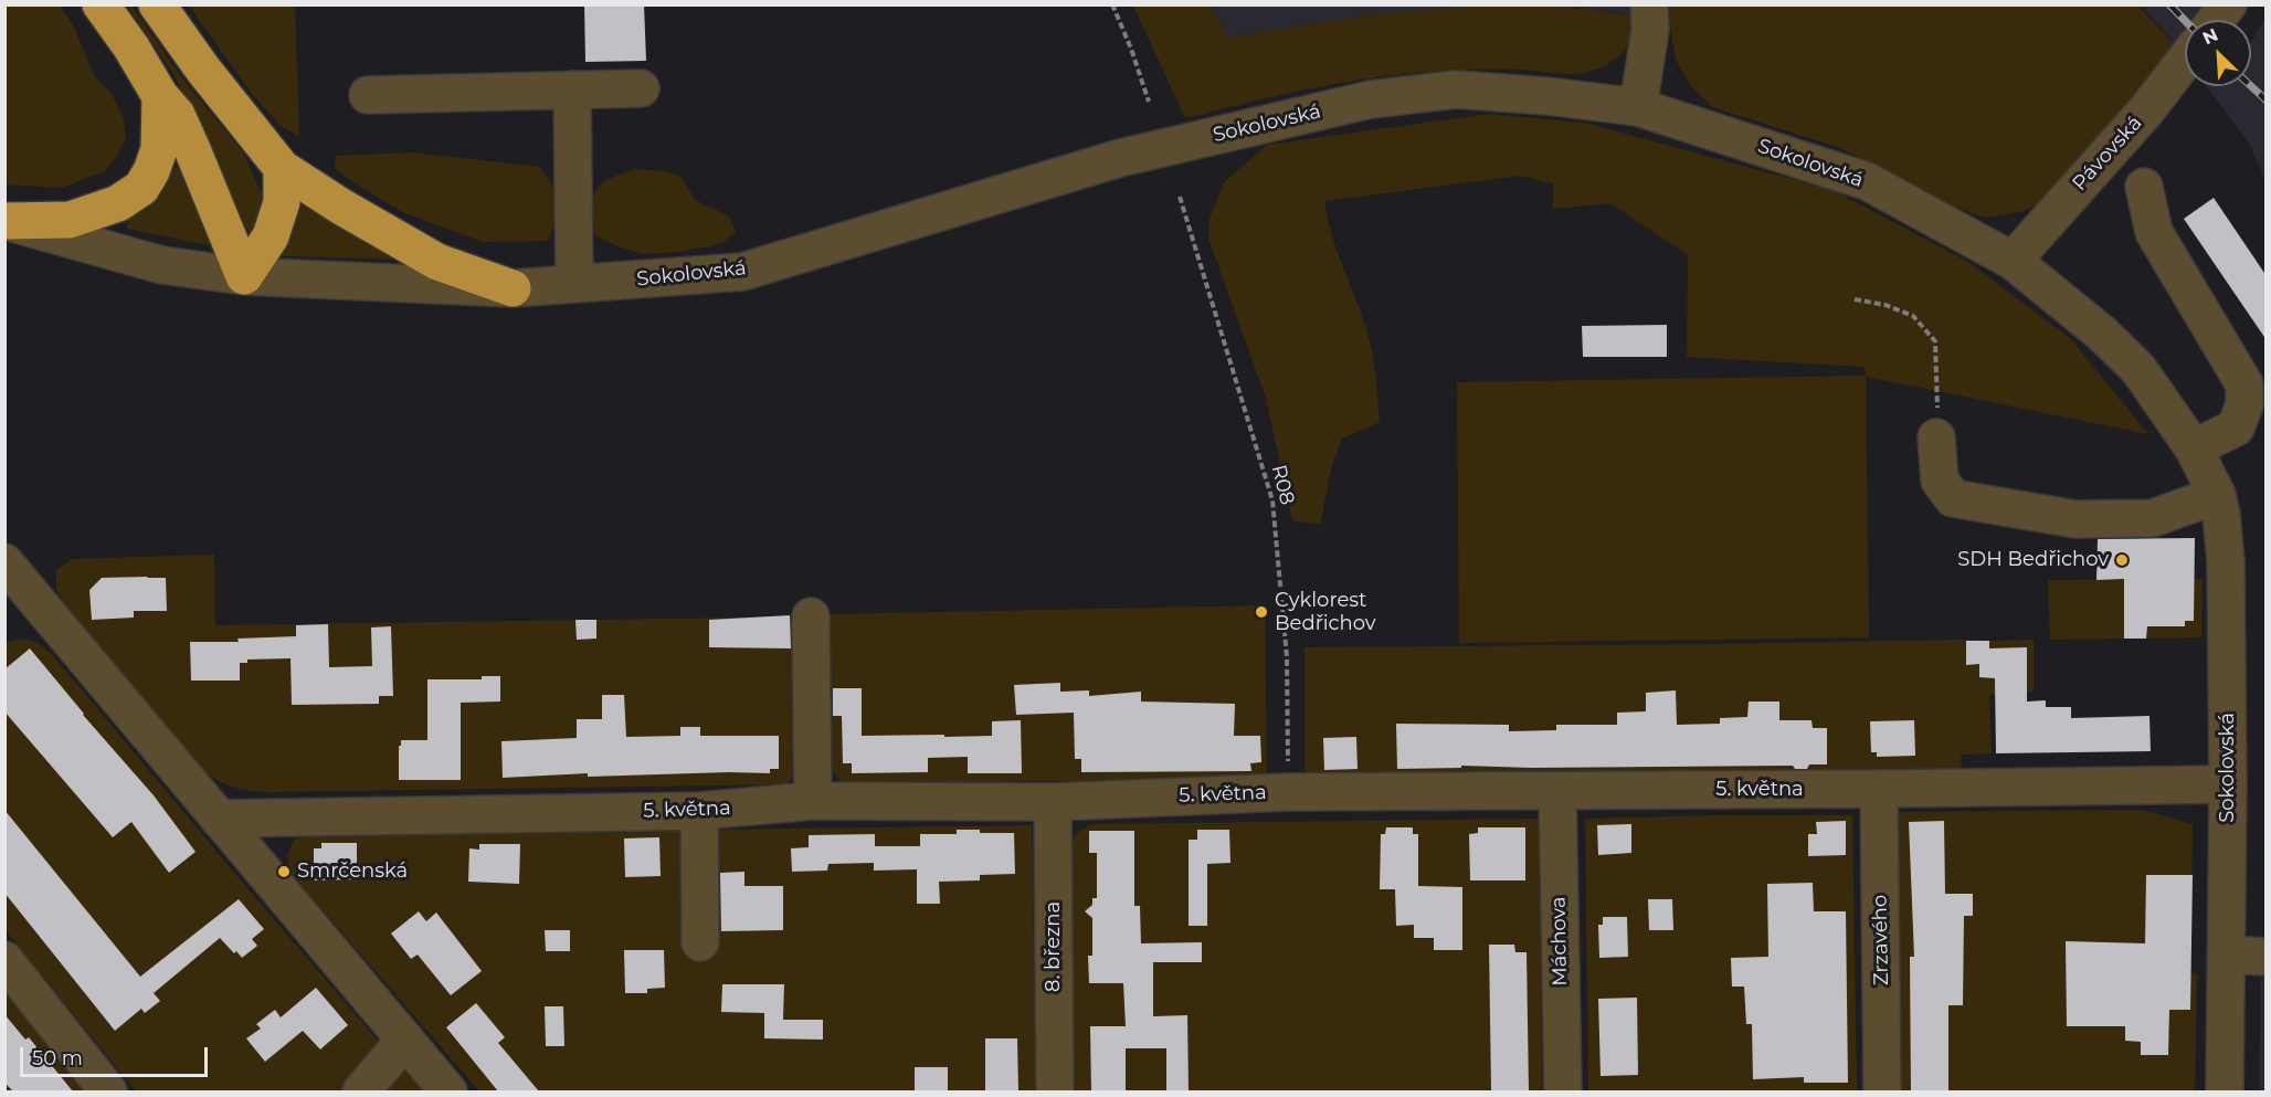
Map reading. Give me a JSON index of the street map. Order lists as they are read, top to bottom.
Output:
{
  "streets": {
    "street": [
      "Sokolovská",
      "Pávovská",
      "5. května",
      "Zrzavého",
      "Máchova",
      "8. března"
    ],
    "path": ["R08"]
  },
  "crossings": [
    ["Sokolovská", "Pávovská"],
    ["Sokolovská", "5. května"],
    ["R08", "5. května"],
    ["5. května", "Zrzavého"],
    ["5. května", "Máchova"],
    ["5. května", "8. března"]
  ],
  "places": ["SDH Bedřichov", "Cyklorest Bedřichov", "Smrčenská"],
  "scale_bar": "50 m",
  "north": "top left"
}
